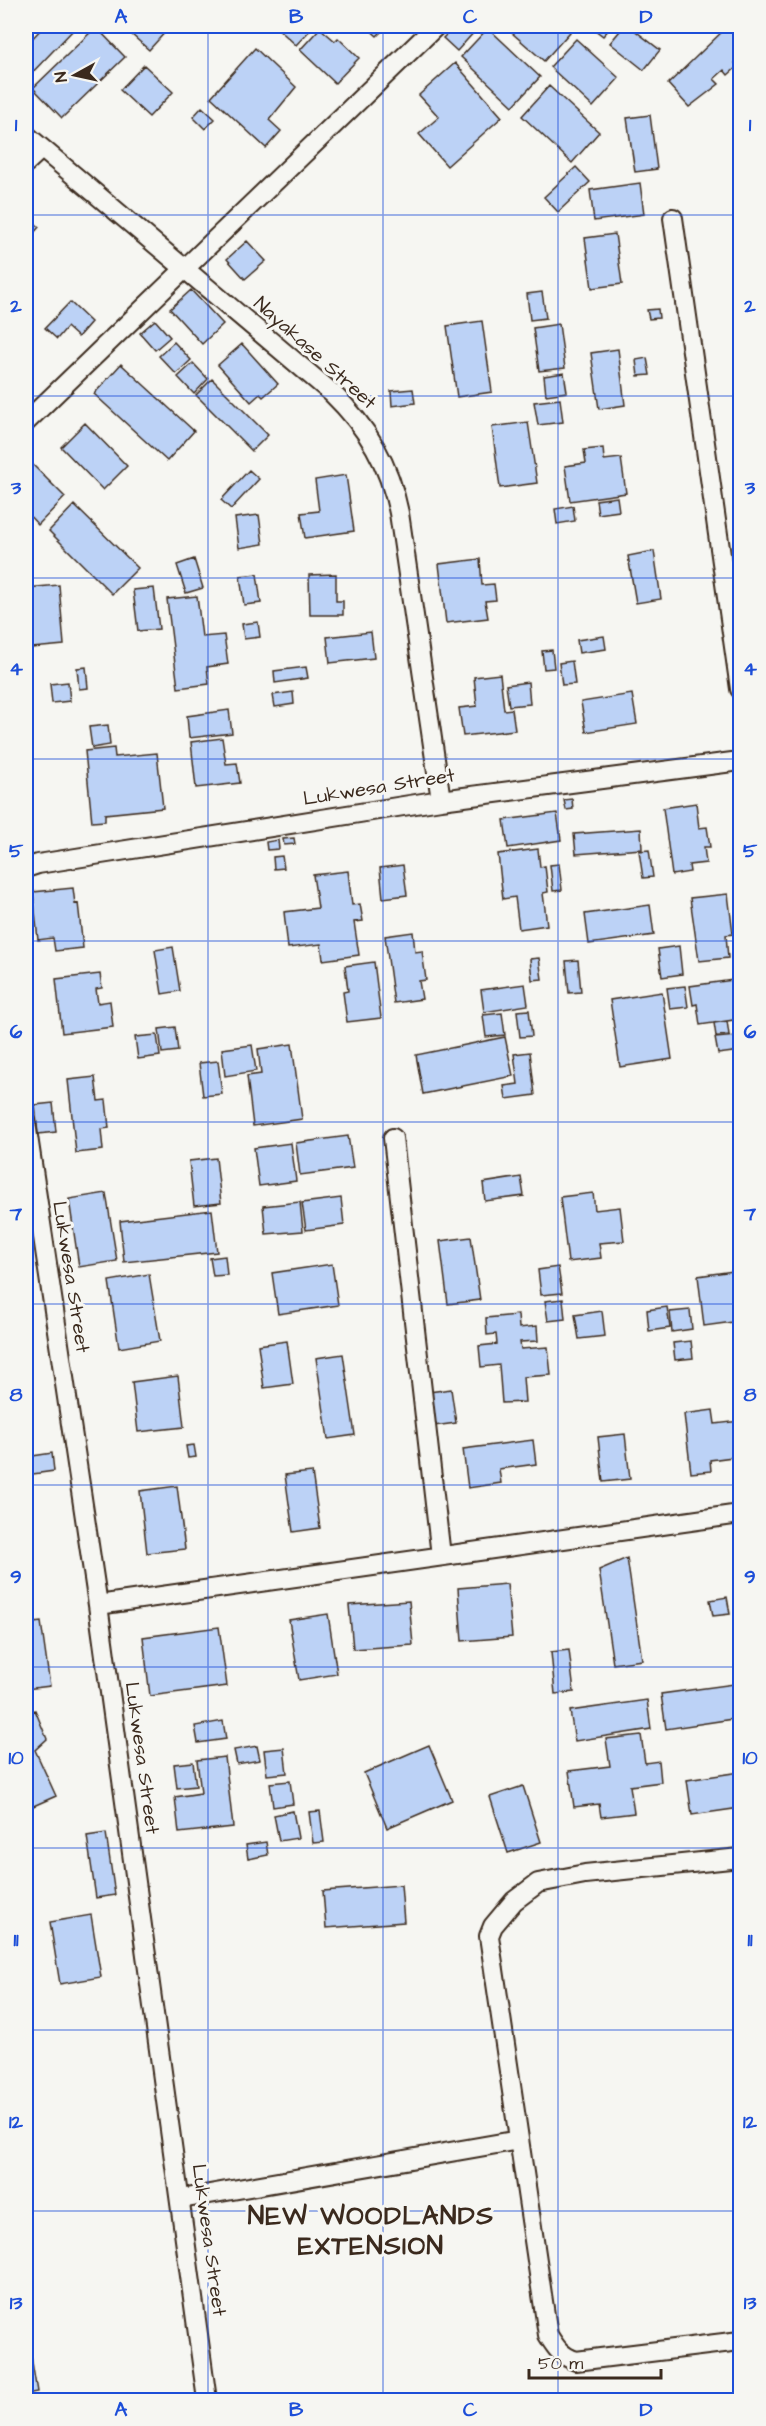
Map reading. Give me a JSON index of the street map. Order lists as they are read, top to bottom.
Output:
{
  "streets": {
    "street": ["Nayakase Street", "Lukwesa Street"]
  },
  "crossings": [
    ["Nayakase Street", "Lukwesa Street"]
  ],
  "districts": ["NEW WOODLANDS EXTENSION"],
  "scale_bar": "50 m",
  "north": "left",
  "grid": {
    "columns": [
      "A",
      "B",
      "C",
      "D"
    ],
    "rows": [
      "1",
      "2",
      "3",
      "4",
      "5",
      "6",
      "7",
      "8",
      "9",
      "10",
      "11",
      "12",
      "13"
    ]
  }
}
